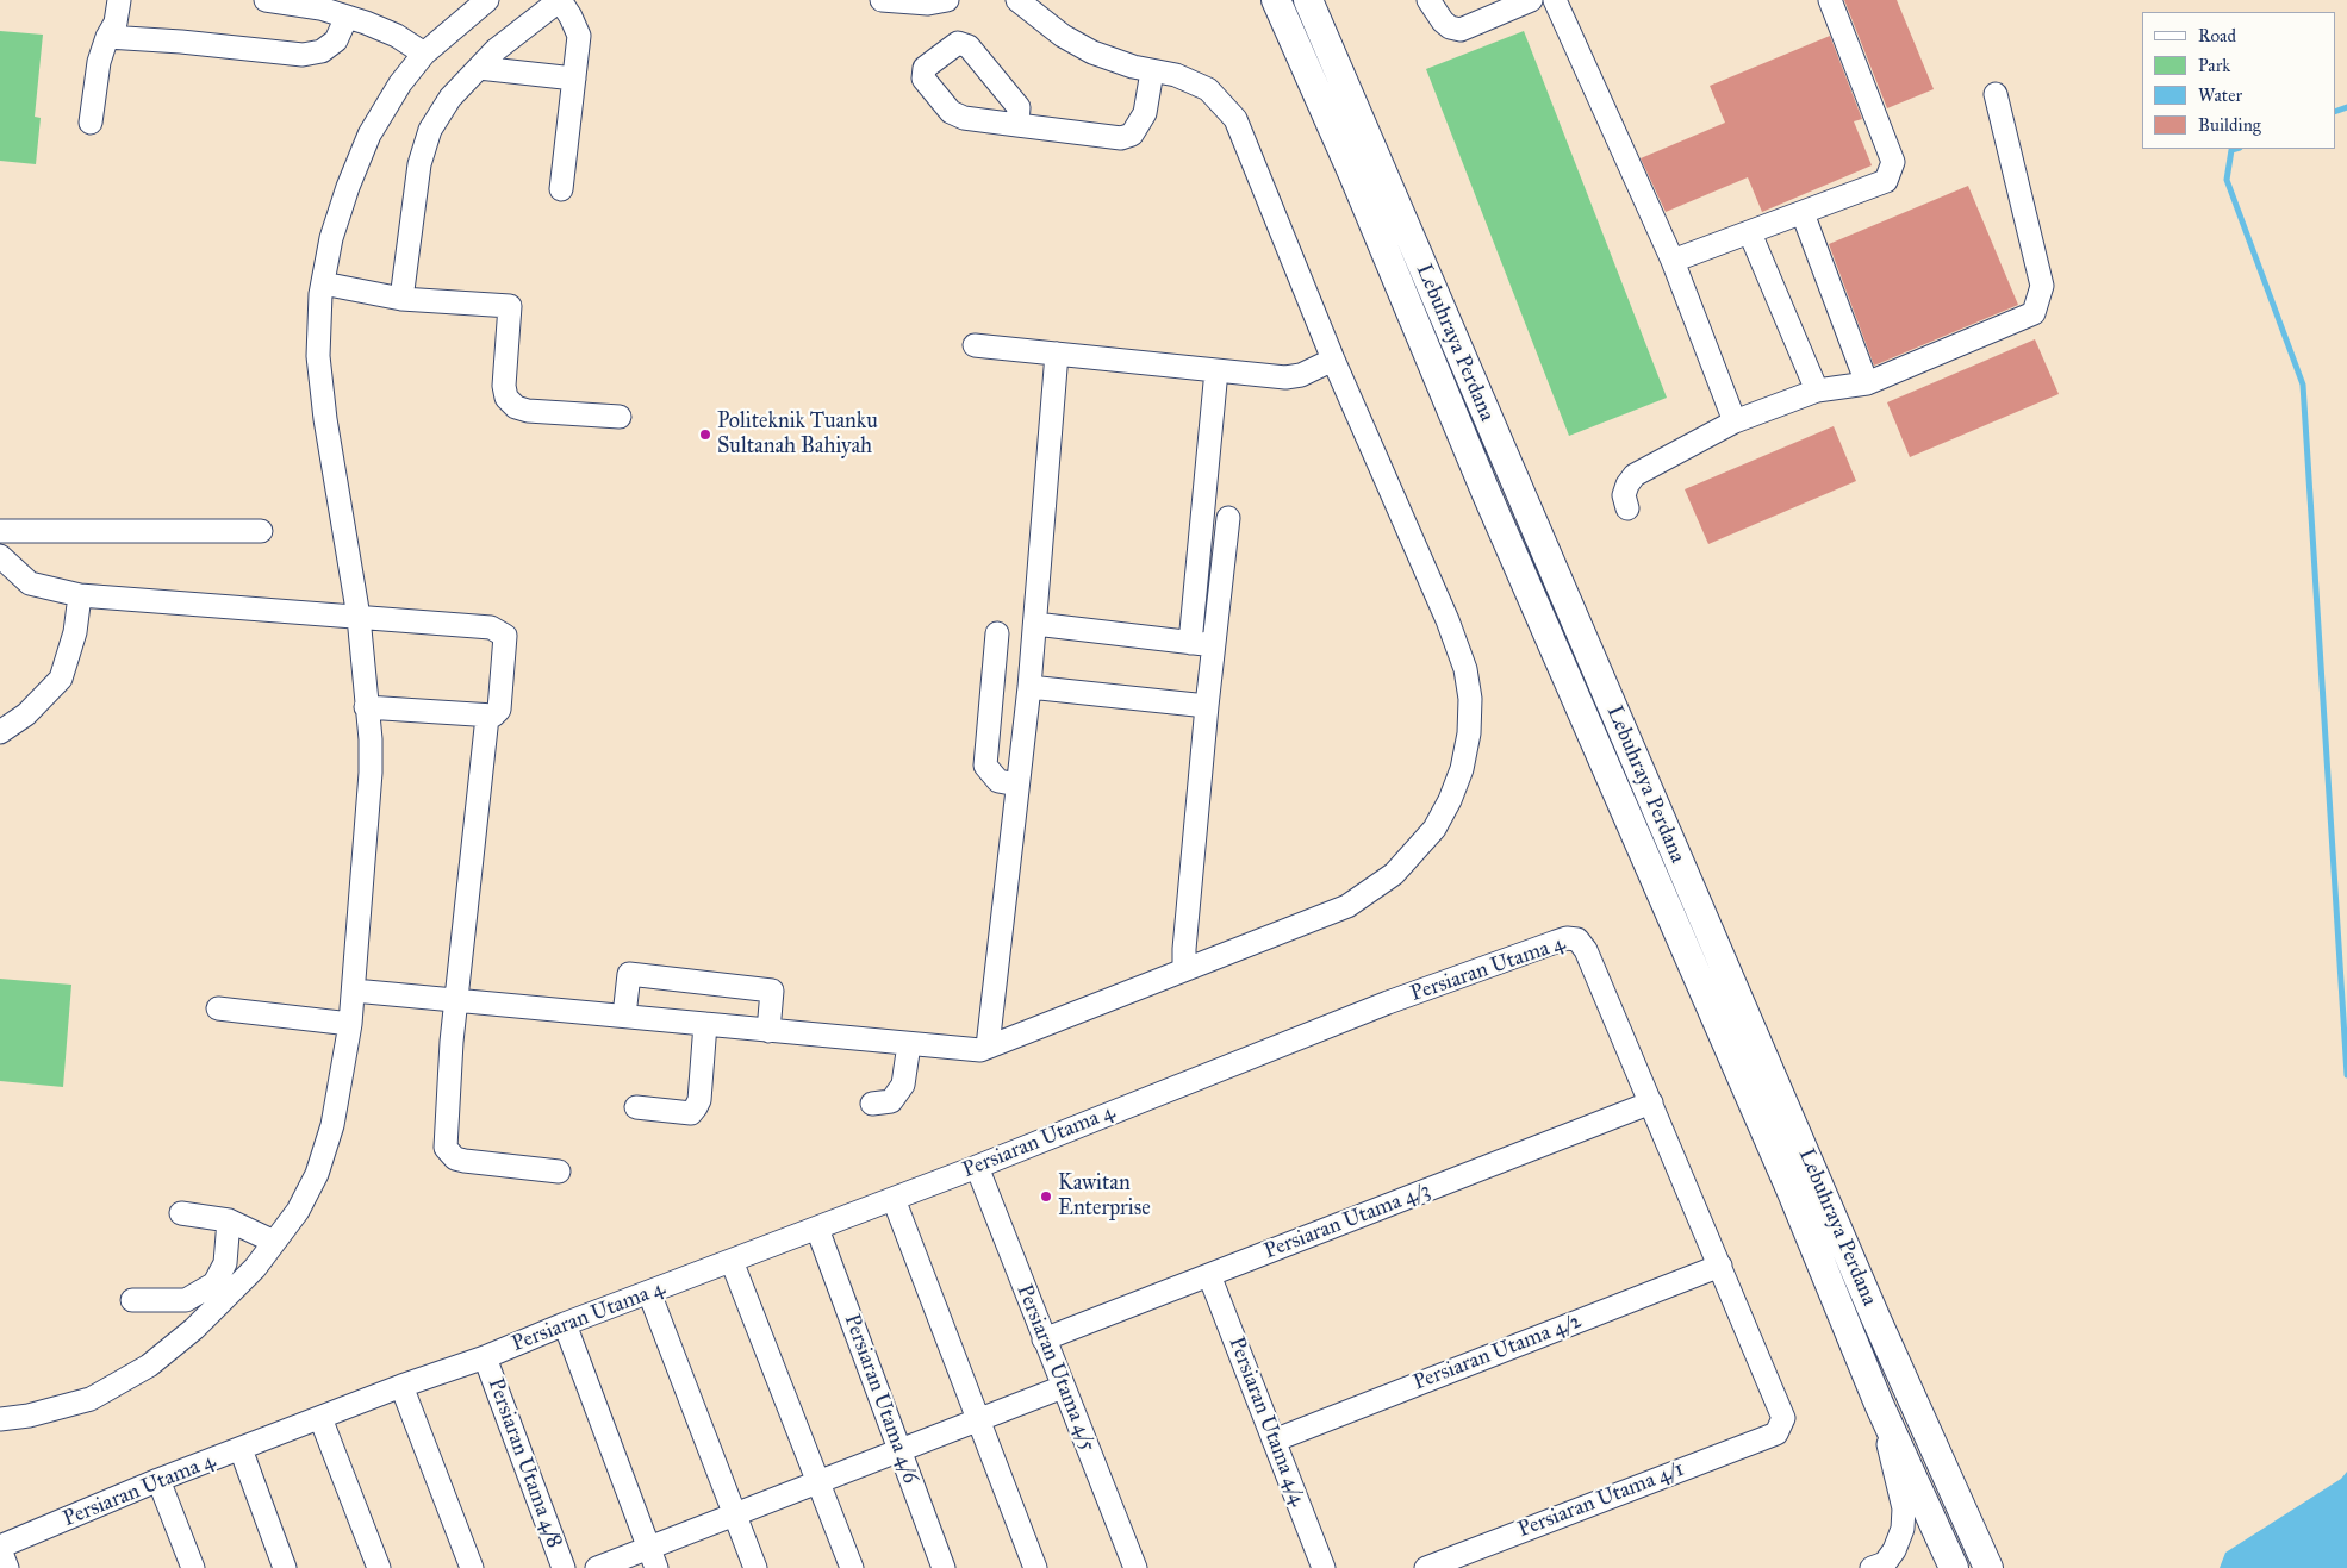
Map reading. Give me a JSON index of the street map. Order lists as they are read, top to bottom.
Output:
{
  "streets": {
    "main road": ["Lebuhraya Perdana"],
    "street": [
      "Persiaran Utama 4",
      "Persiaran Utama 4/3",
      "Persiaran Utama 4/2",
      "Persiaran Utama 4/5",
      "Persiaran Utama 4/6",
      "Persiaran Utama 4/4",
      "Persiaran Utama 4/8",
      "Persiaran Utama 4/1"
    ]
  },
  "crossings": [
    ["Persiaran Utama 4", "Persiaran Utama 4/3"],
    ["Persiaran Utama 4", "Persiaran Utama 4/2"],
    ["Persiaran Utama 4", "Persiaran Utama 4/5"],
    ["Persiaran Utama 4", "Persiaran Utama 4/6"],
    ["Persiaran Utama 4", "Persiaran Utama 4/8"],
    ["Persiaran Utama 4", "Persiaran Utama 4/1"],
    ["Persiaran Utama 4/3", "Persiaran Utama 4/5"],
    ["Persiaran Utama 4/3", "Persiaran Utama 4/4"],
    ["Persiaran Utama 4/2", "Persiaran Utama 4/4"]
  ],
  "places": ["Politeknik Tuanku Sultanah Bahiyah", "Kawitan Enterprise"],
  "legend": [
    "Road",
    "Park",
    "Water",
    "Building"
  ]
}
